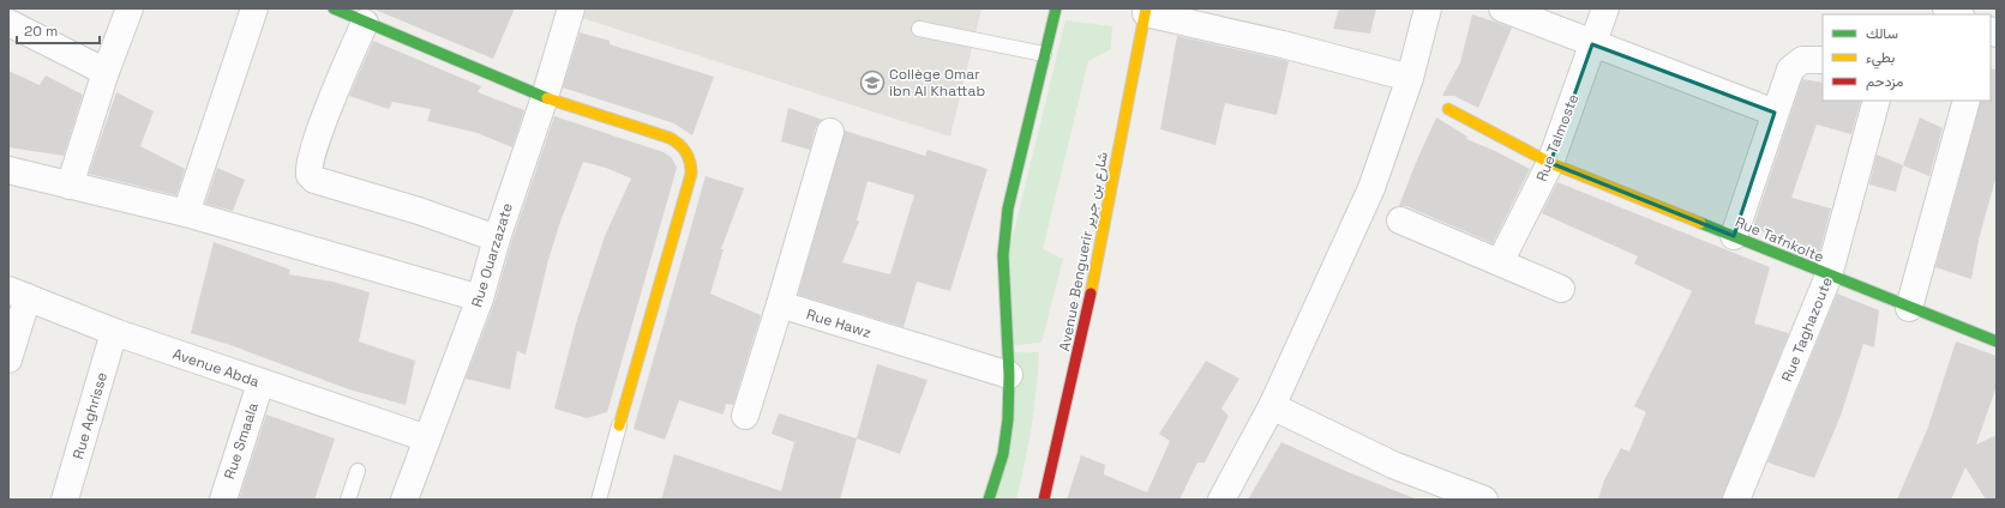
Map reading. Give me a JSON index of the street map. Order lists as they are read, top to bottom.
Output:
{
  "streets": {
    "street": [
      "Rue Talmoste",
      "Rue Tafnkolte",
      "Avenue Benguerir شارع بن جرير",
      "Rue Ouarzazate",
      "Rue Hawz",
      "Rue Taghazoute",
      "Avenue Abda",
      "Rue Aghrisse",
      "Rue Smaala"
    ]
  },
  "crossings": [
    ["Rue Talmoste", "Rue Tafnkolte"],
    ["Rue Tafnkolte", "Rue Taghazoute"],
    ["Rue Ouarzazate", "Avenue Abda"],
    ["Avenue Abda", "Rue Aghrisse"],
    ["Avenue Abda", "Rue Smaala"]
  ],
  "places": {
    "school or university": ["Collège Omar ibn Al Khattab"]
  },
  "legend": ["سالك", "بطيء", "مزدحم"],
  "scale_bar": "20 m"
}
